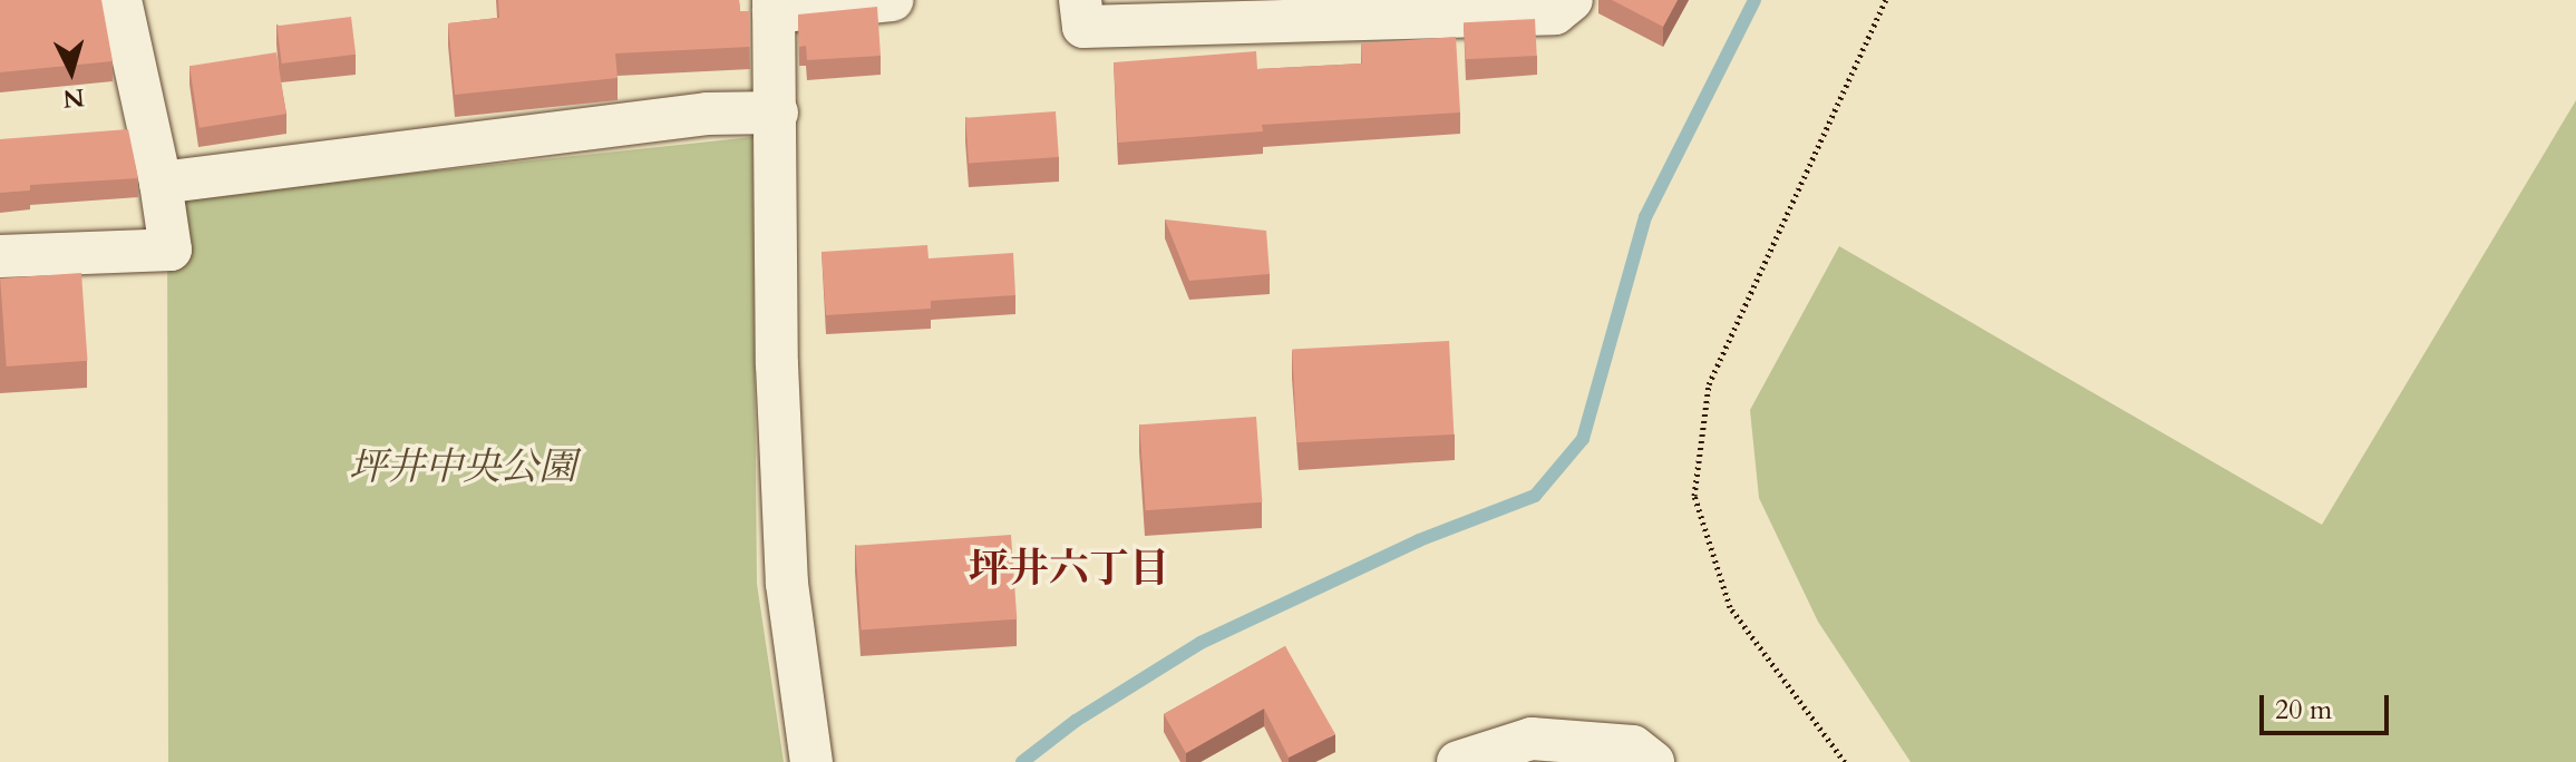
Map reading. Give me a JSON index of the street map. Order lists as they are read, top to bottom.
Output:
{
  "districts": ["坪井六丁目"],
  "parks": ["坪井中央公園"],
  "scale_bar": "20 m",
  "north": "bottom"
}
